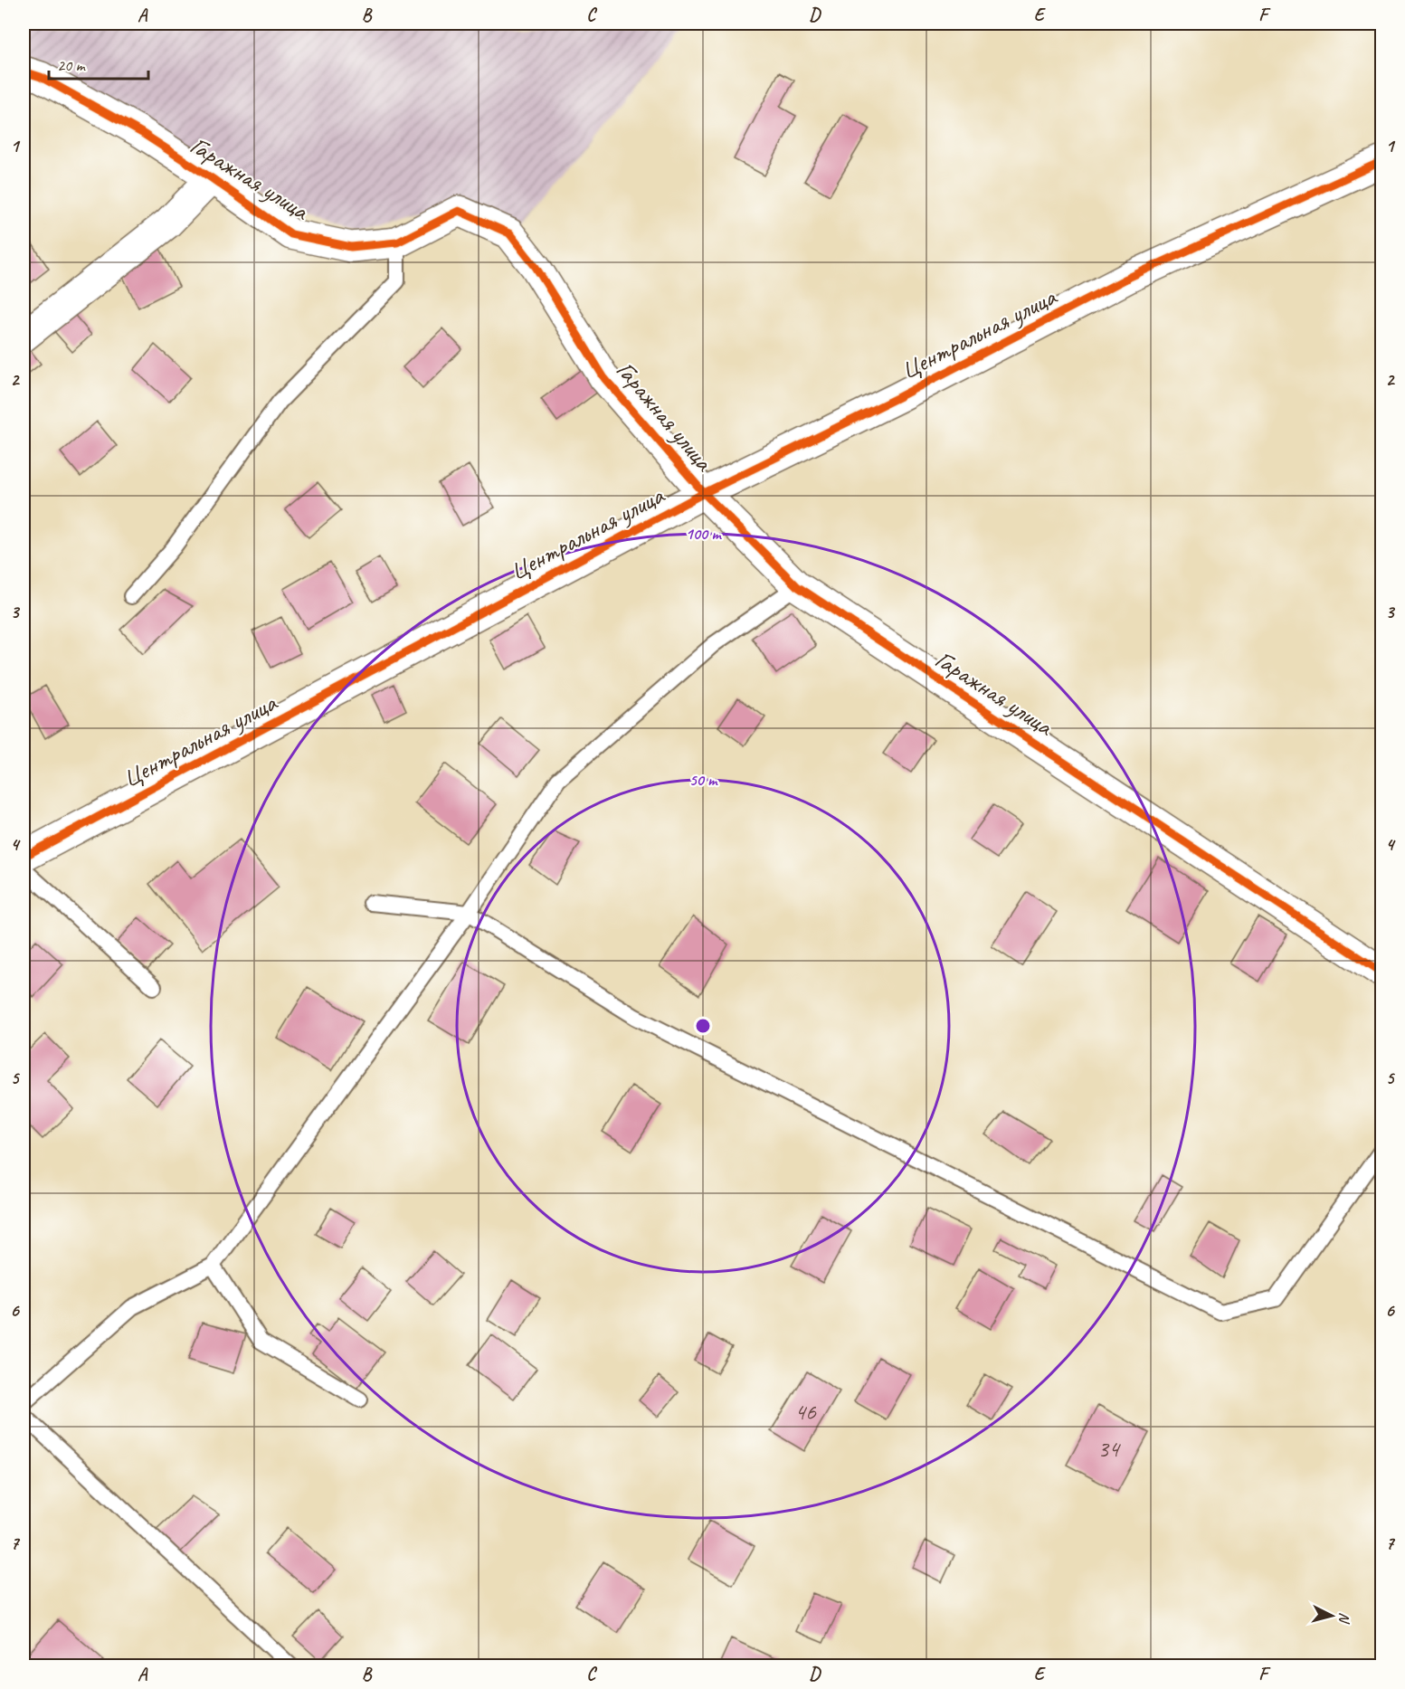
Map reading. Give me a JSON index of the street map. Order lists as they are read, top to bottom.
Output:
{
  "streets": {
    "street": ["Гаражная улица", "Центральная улица"]
  },
  "crossings": [
    ["Гаражная улица", "Центральная улица"]
  ],
  "house_numbers": ["46", "34"],
  "scale_bar": "20 m",
  "north": "right",
  "grid": {
    "columns": [
      "A",
      "B",
      "C",
      "D",
      "E",
      "F"
    ],
    "rows": [
      "1",
      "2",
      "3",
      "4",
      "5",
      "6",
      "7"
    ]
  },
  "rings": ["100 m", "50 m"]
}
